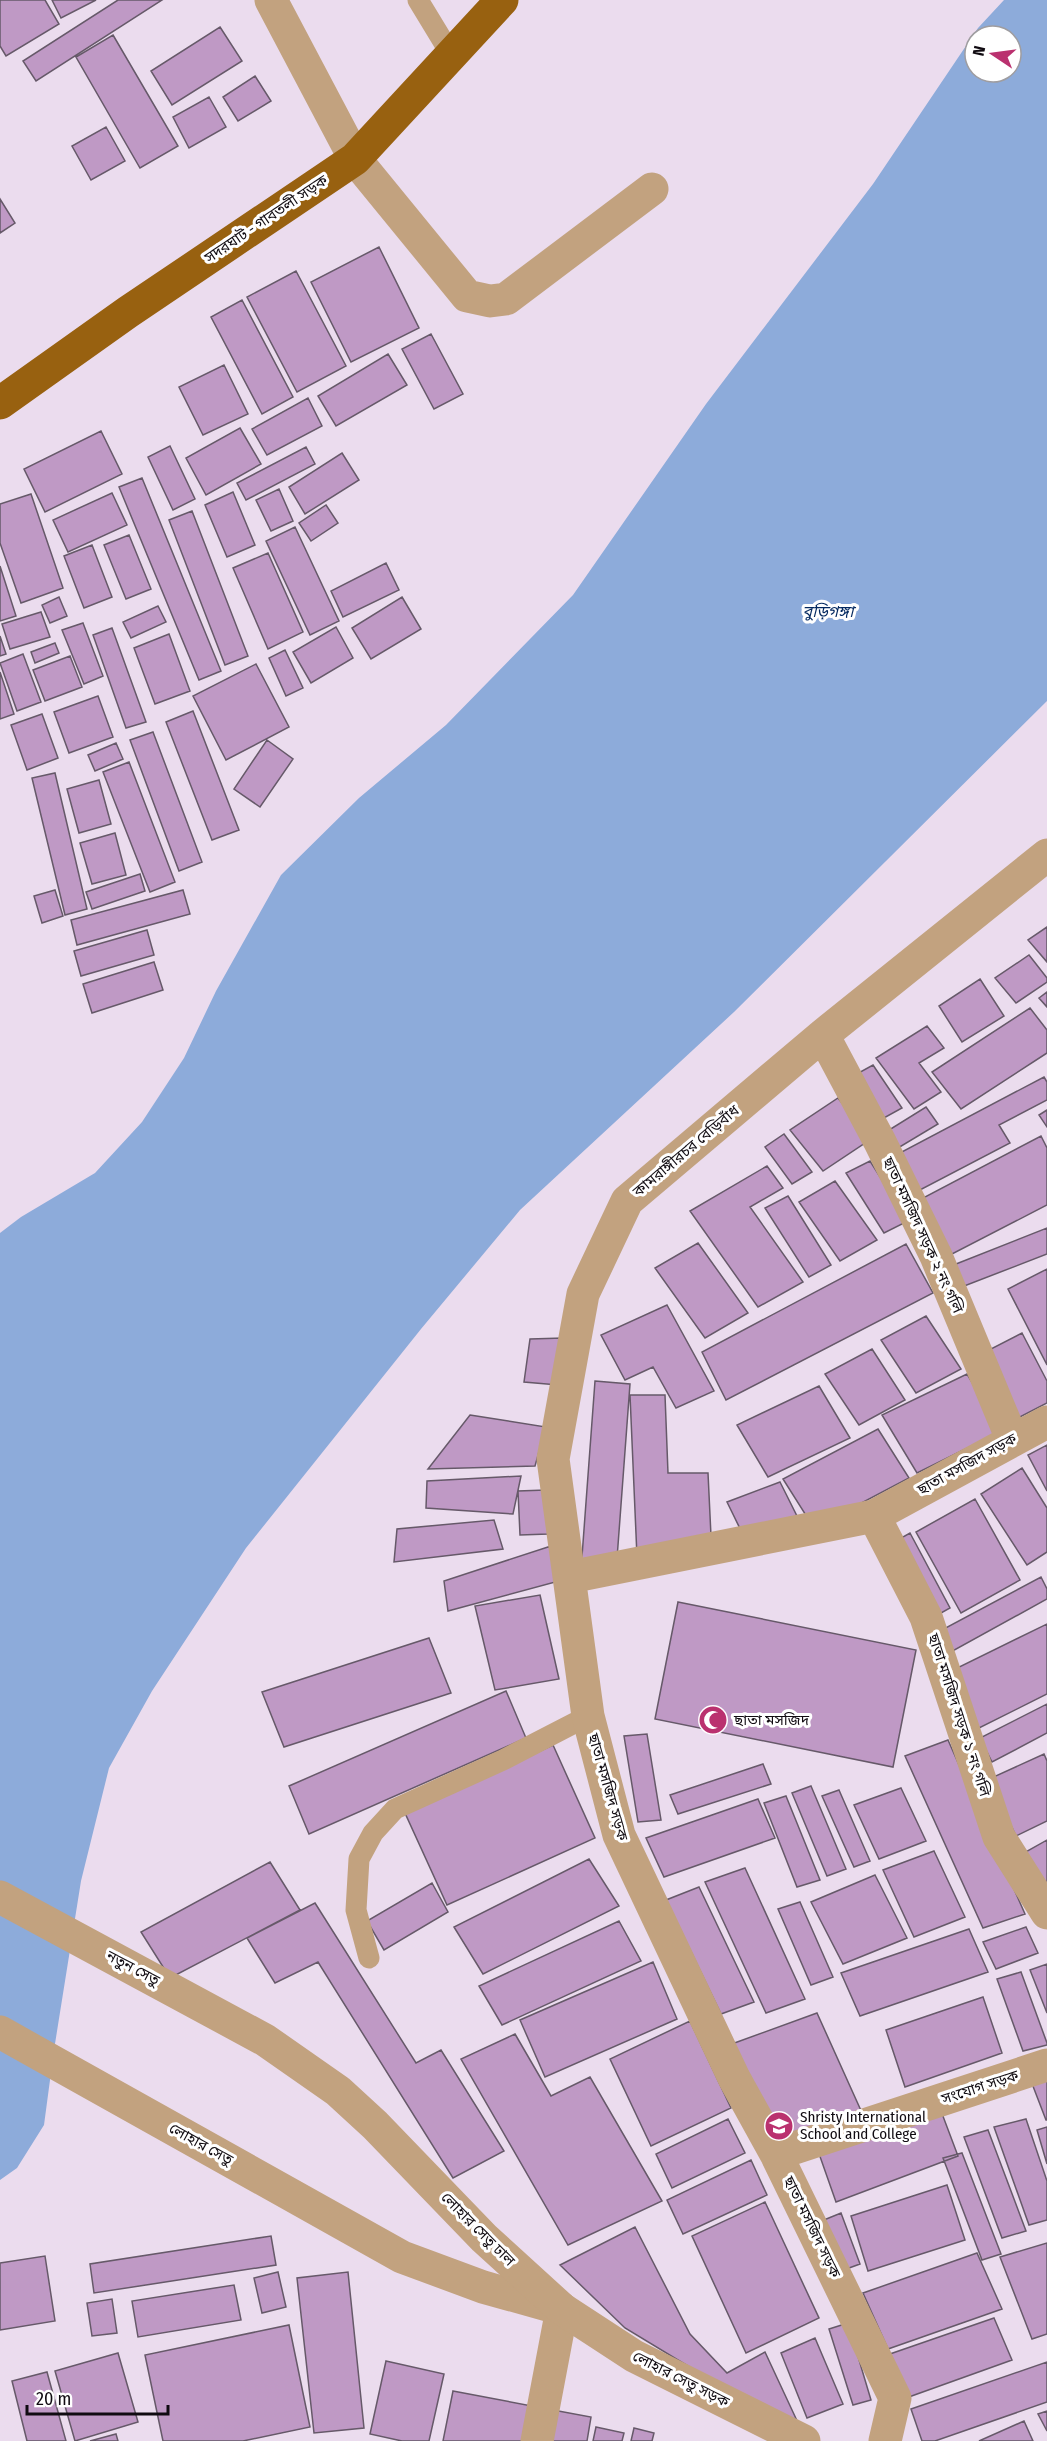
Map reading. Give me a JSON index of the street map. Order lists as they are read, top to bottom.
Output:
{
  "streets": {
    "highway": ["সদরঘাট - গাবতলী সড়ক"],
    "street": [
      "কামরাঙ্গীরচর বেড়িবাঁধ",
      "ছাতা মসজিদ সড়ক ২ নং গলি",
      "ছাতা মসজিদ সড়ক",
      "ছাতা মসজিদ সড়ক ১ নং গলি",
      "নতুন সেতু",
      "সংযোগ সড়ক",
      "লোহার সেতু",
      "লোহার সেতু ঢাল",
      "লোহার সেতু সড়ক"
    ]
  },
  "crossings": [
    ["কামরাঙ্গীরচর বেড়িবাঁধ", "ছাতা মসজিদ সড়ক ২ নং গলি"],
    ["কামরাঙ্গীরচর বেড়িবাঁধ", "ছাতা মসজিদ সড়ক"],
    ["ছাতা মসজিদ সড়ক ২ নং গলি", "ছাতা মসজিদ সড়ক"],
    ["ছাতা মসজিদ সড়ক", "ছাতা মসজিদ সড়ক ১ নং গলি"],
    ["ছাতা মসজিদ সড়ক", "সংযোগ সড়ক"],
    ["নতুন সেতু", "লোহার সেতু ঢাল"],
    ["লোহার সেতু", "লোহার সেতু ঢাল"],
    ["লোহার সেতু", "লোহার সেতু সড়ক"],
    ["লোহার সেতু ঢাল", "লোহার সেতু সড়ক"]
  ],
  "water": ["বুড়িগঙ্গা"],
  "places": {
    "mosque": ["ছাতা মসজিদ"],
    "school or university": ["Shristy International School and College"]
  },
  "scale_bar": "20 m",
  "north": "left"
}
